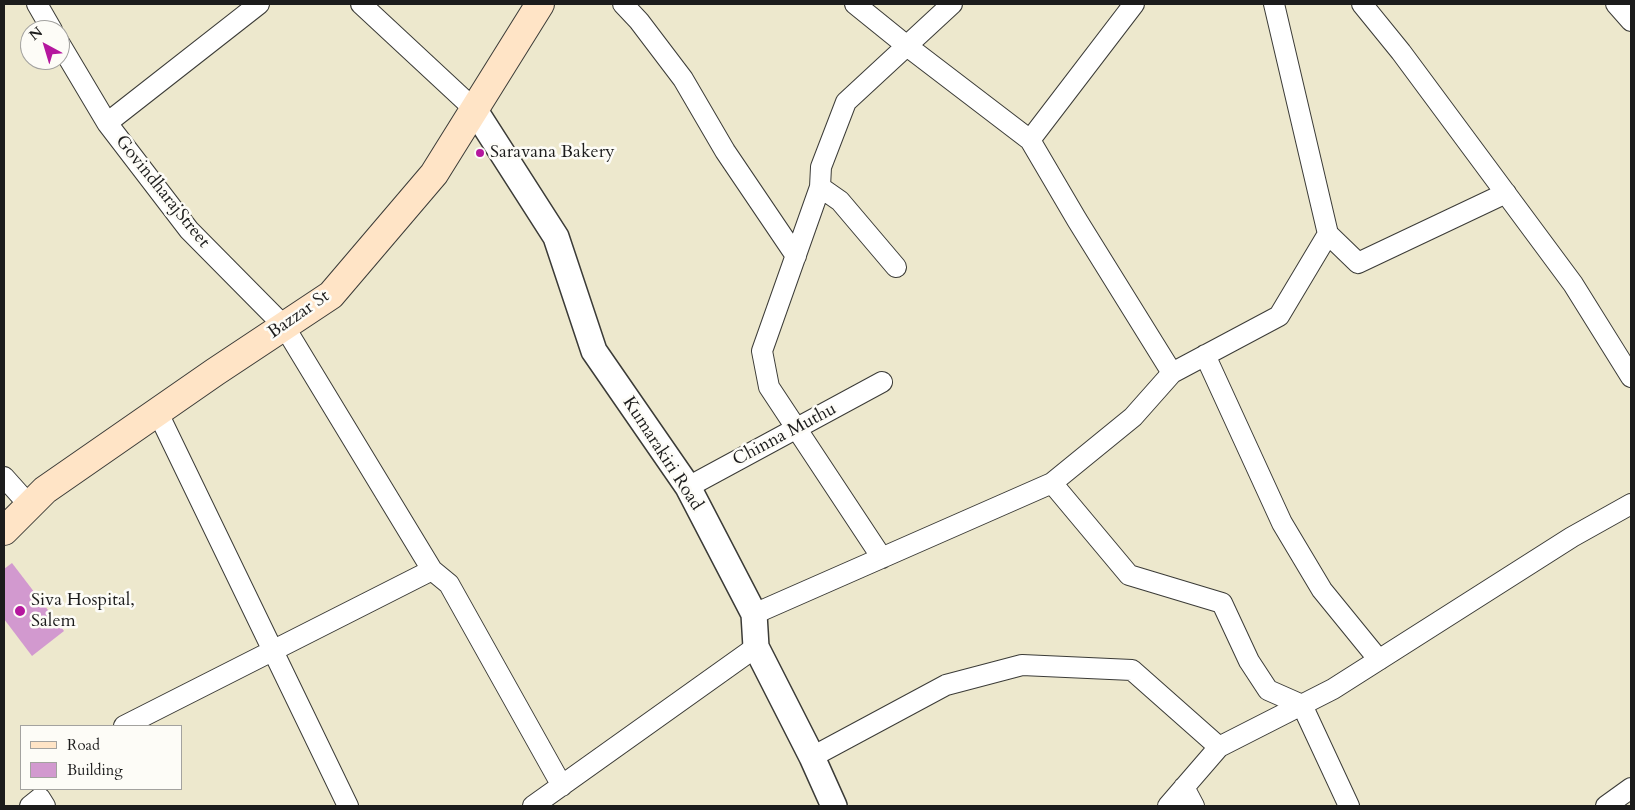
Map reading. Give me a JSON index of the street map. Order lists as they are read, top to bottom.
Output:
{
  "streets": {
    "main road": ["Bazzar St"],
    "street": ["GovindharajStreet", "Chinna Muthu", "Kumarakiri Road"]
  },
  "crossings": [
    ["GovindharajStreet", "Bazzar St"],
    ["Bazzar St", "Kumarakiri Road"],
    ["Chinna Muthu", "Kumarakiri Road"]
  ],
  "places": ["Saravana Bakery", "Siva Hospital, Salem"],
  "legend": ["Road", "Building"],
  "north": "top left"
}
